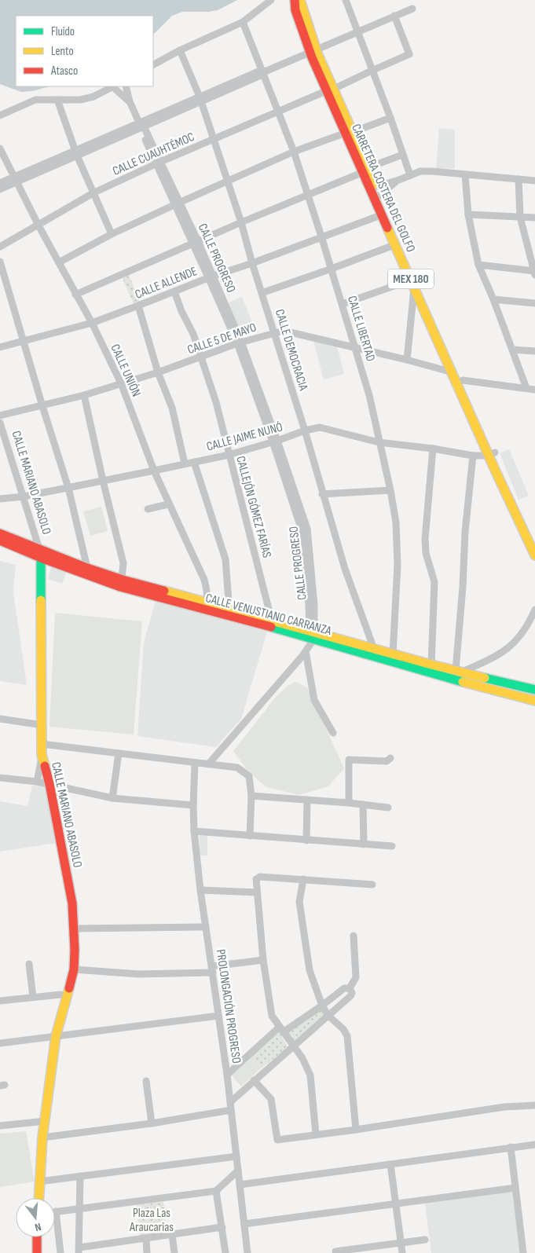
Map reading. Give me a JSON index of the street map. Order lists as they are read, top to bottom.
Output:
{
  "streets": {
    "main road": [
      "CARRETERA COSTERA DEL GOLFO",
      "MEX 180",
      "CALLE MARIANO ABASOLO",
      "CALLE VENUSTIANO CARRANZA"
    ],
    "street": [
      "CALLE CUAUHTÉMOC",
      "CALLE PROGRESO",
      "CALLE ALLENDE",
      "CALLE LIBERTAD",
      "CALLE 5 DE MAYO",
      "CALLE DEMOCRACIA",
      "CALLE UNIÓN",
      "CALLE JAIME NUNÓ",
      "CALLEJÓN GÓMEZ FARÍAS",
      "PROLONGACIÓN PROGRESO"
    ]
  },
  "crossings": [
    ["CALLE CUAUHTÉMOC", "CALLE PROGRESO"],
    ["CALLE CUAUHTÉMOC", "CALLE LIBERTAD"],
    ["CALLE CUAUHTÉMOC", "CALLE DEMOCRACIA"],
    ["CALLE CUAUHTÉMOC", "CALLE UNIÓN"],
    ["CARRETERA COSTERA DEL GOLFO", "CALLE ALLENDE"],
    ["CARRETERA COSTERA DEL GOLFO", "CALLE 5 DE MAYO"],
    ["CARRETERA COSTERA DEL GOLFO", "CALLE JAIME NUNÓ"],
    ["CALLE PROGRESO", "CALLE ALLENDE"],
    ["CALLE PROGRESO", "CALLE 5 DE MAYO"],
    ["CALLE PROGRESO", "CALLE JAIME NUNÓ"],
    ["CALLE PROGRESO", "CALLE VENUSTIANO CARRANZA"],
    ["CALLE ALLENDE", "CALLE LIBERTAD"],
    ["CALLE ALLENDE", "CALLE DEMOCRACIA"],
    ["CALLE ALLENDE", "CALLE UNIÓN"],
    ["CALLE ALLENDE", "CALLEJÓN GÓMEZ FARÍAS"],
    ["CALLE LIBERTAD", "CALLE 5 DE MAYO"],
    ["CALLE LIBERTAD", "CALLE JAIME NUNÓ"],
    ["CALLE LIBERTAD", "CALLE VENUSTIANO CARRANZA"],
    ["CALLE 5 DE MAYO", "CALLE DEMOCRACIA"],
    ["CALLE 5 DE MAYO", "CALLE UNIÓN"],
    ["CALLE 5 DE MAYO", "CALLEJÓN GÓMEZ FARÍAS"],
    ["CALLE DEMOCRACIA", "CALLE JAIME NUNÓ"],
    ["CALLE DEMOCRACIA", "CALLE VENUSTIANO CARRANZA"],
    ["CALLE UNIÓN", "CALLE JAIME NUNÓ"],
    ["CALLE UNIÓN", "CALLE VENUSTIANO CARRANZA"],
    ["CALLE JAIME NUNÓ", "CALLE MARIANO ABASOLO"],
    ["CALLE JAIME NUNÓ", "CALLEJÓN GÓMEZ FARÍAS"],
    ["CALLE MARIANO ABASOLO", "CALLE VENUSTIANO CARRANZA"],
    ["CALLEJÓN GÓMEZ FARÍAS", "CALLE VENUSTIANO CARRANZA"]
  ],
  "parks": ["Plaza Las Araucarias"],
  "legend": ["Fluido", "Lento", "Atasco"],
  "north": "bottom"
}
